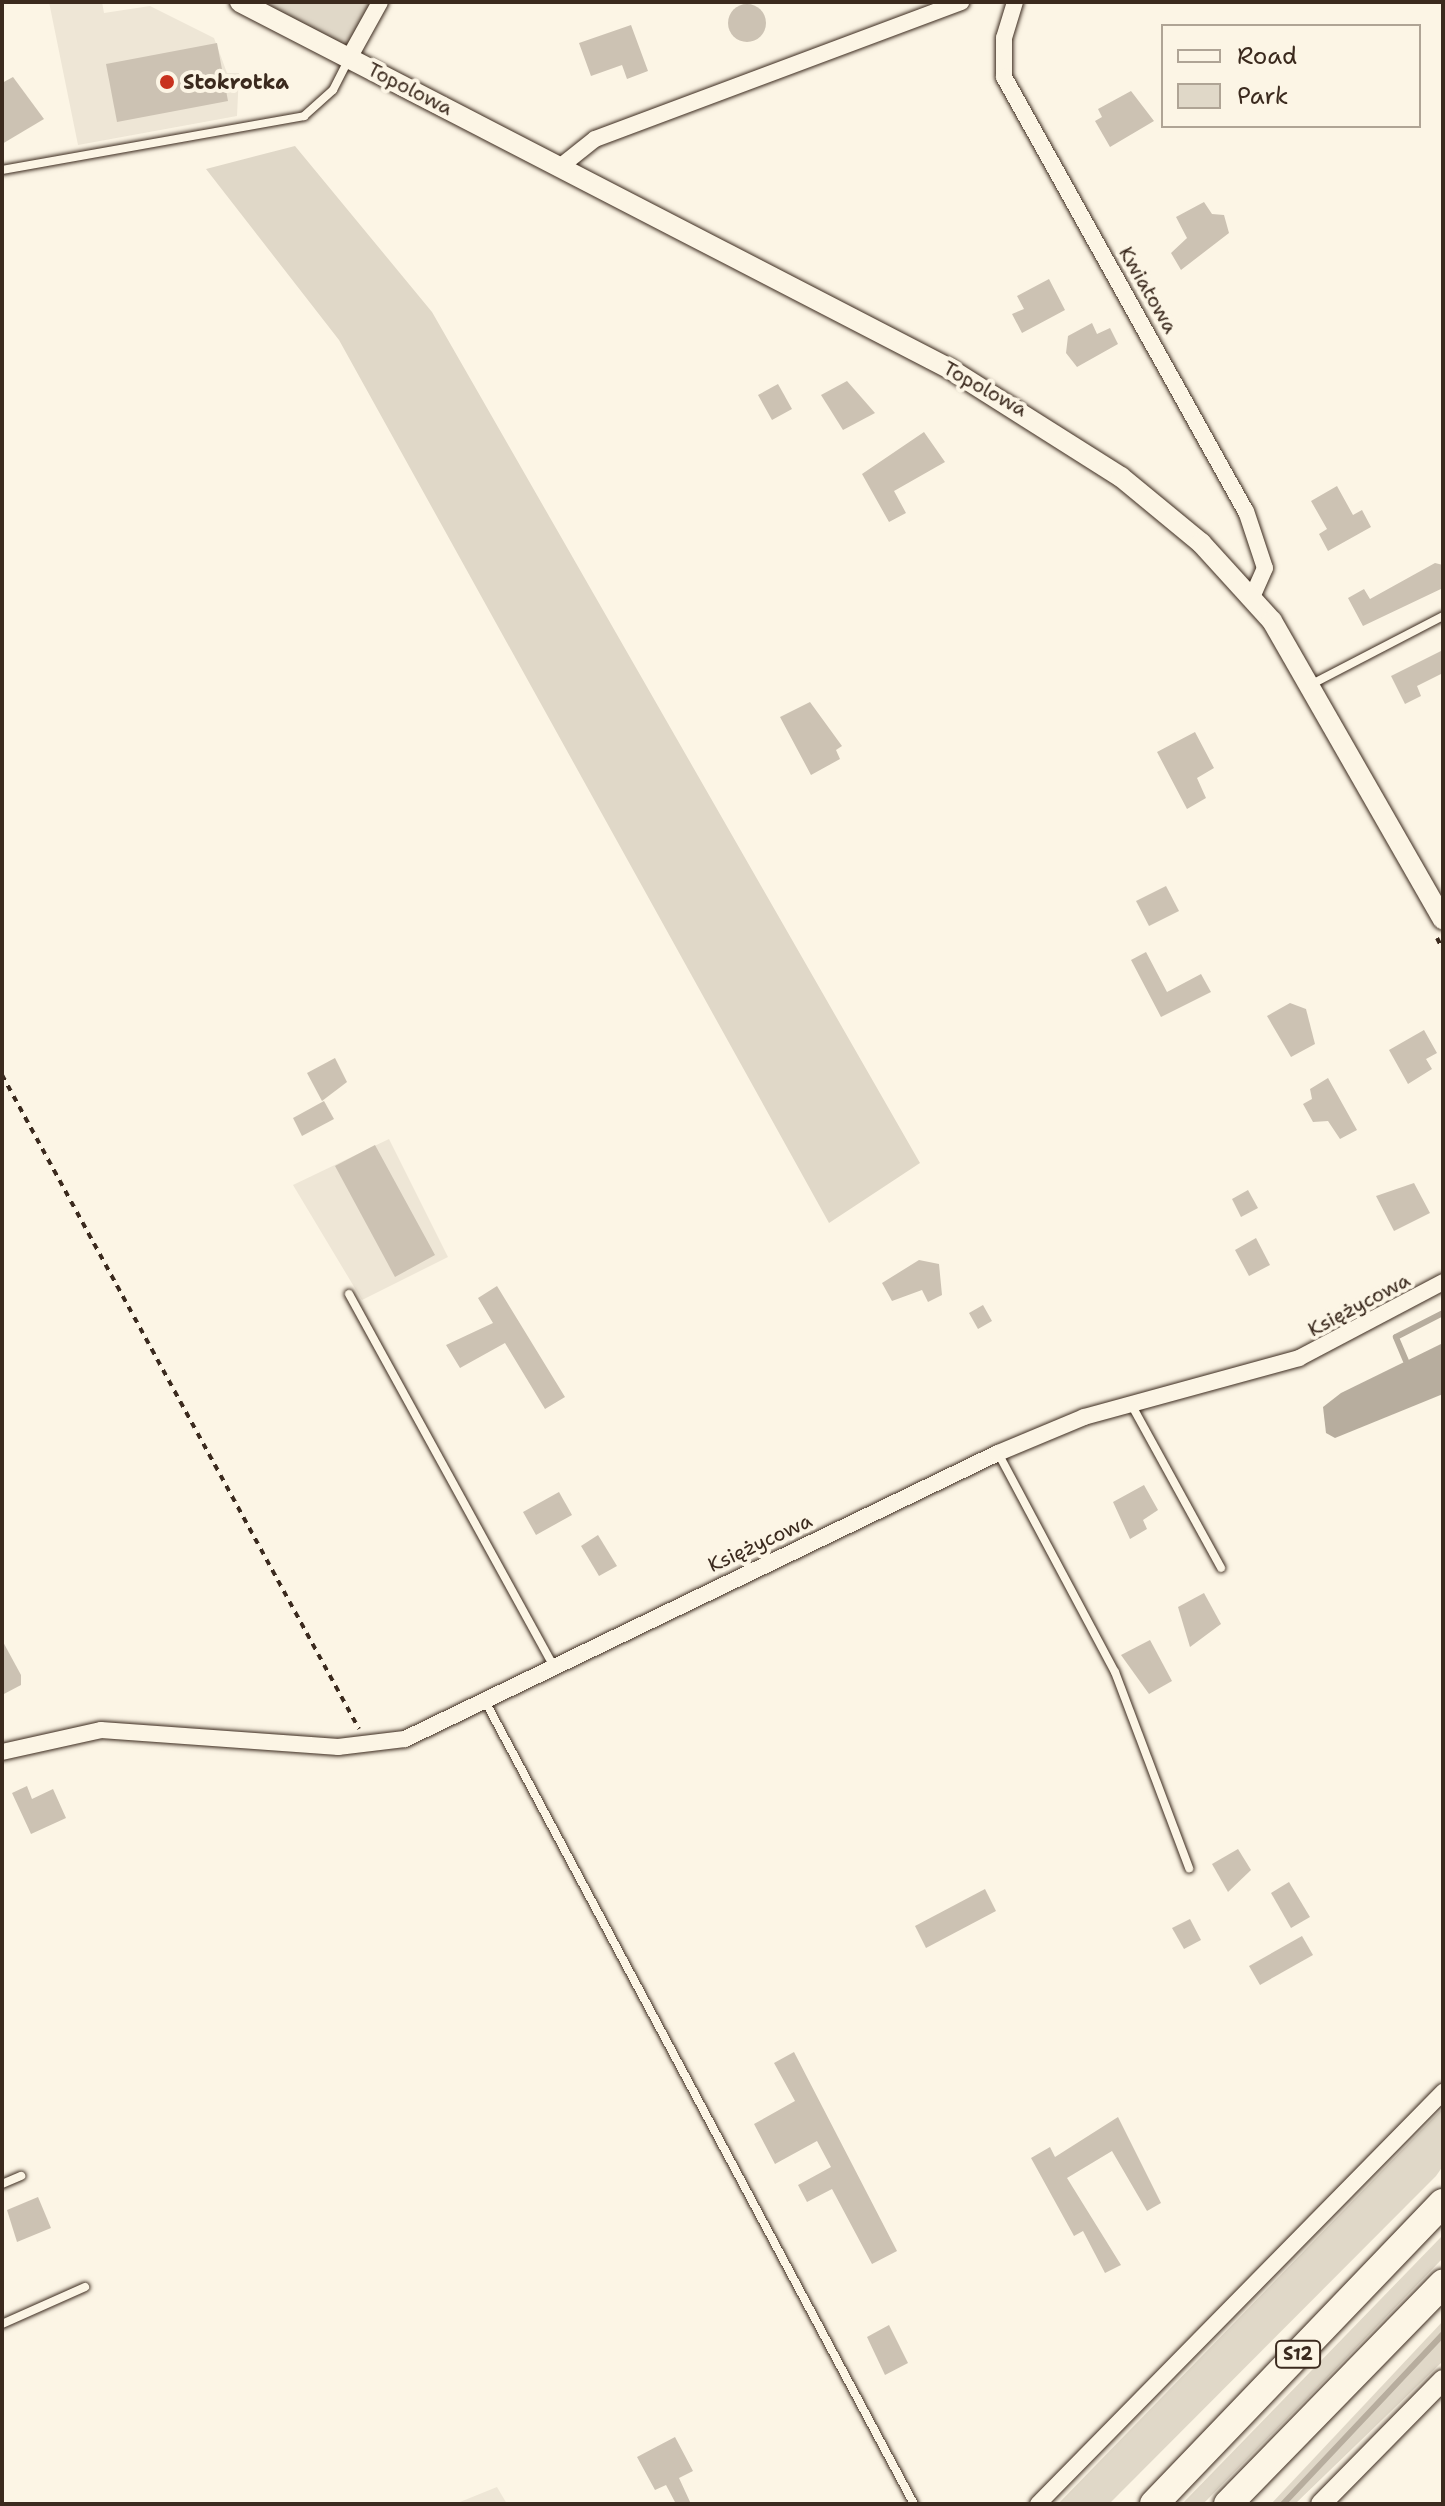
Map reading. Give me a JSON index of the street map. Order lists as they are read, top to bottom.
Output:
{
  "streets": {
    "highway": ["S12"],
    "street": ["Topolowa", "Kwiatowa", "Księżycowa"]
  },
  "crossings": [
    ["Topolowa", "Kwiatowa"]
  ],
  "places": ["Stokrotka"],
  "legend": ["Road", "Park"]
}
